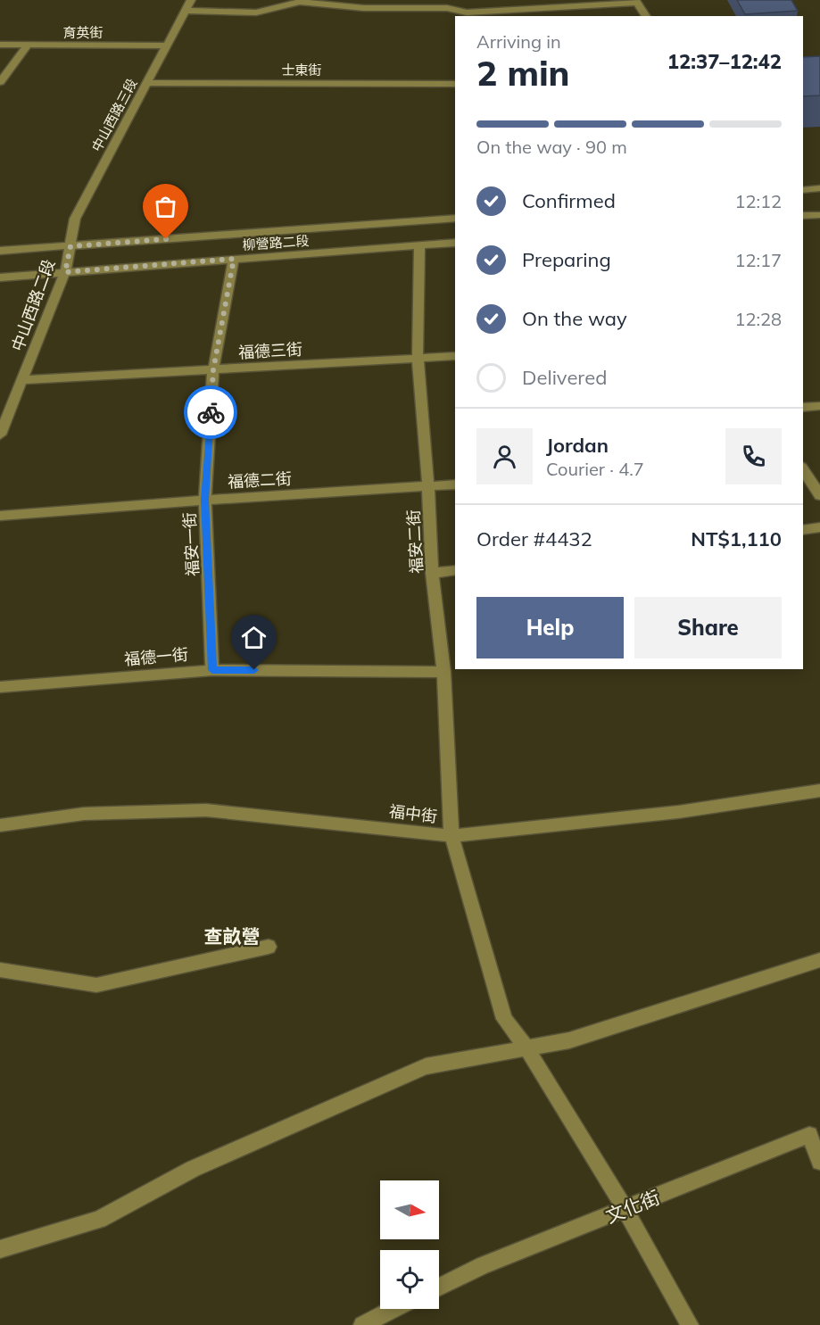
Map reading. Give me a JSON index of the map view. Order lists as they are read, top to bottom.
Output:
{
  "streets": {
    "street": [
      "育英街",
      "士東街",
      "中山西路三段",
      "柳營路二段",
      "中山西路二段",
      "福德三街",
      "福德二街",
      "福安二街",
      "福安一街",
      "福德一街",
      "福中街",
      "文化街"
    ]
  },
  "crossings": [
    ["育英街", "中山西路三段"],
    ["士東街", "中山西路三段"],
    ["中山西路三段", "柳營路二段"],
    ["中山西路三段", "中山西路二段"],
    ["柳營路二段", "中山西路二段"],
    ["柳營路二段", "福安二街"],
    ["柳營路二段", "福安一街"],
    ["中山西路二段", "福德三街"],
    ["福德三街", "福安二街"],
    ["福德三街", "福安一街"],
    ["福德二街", "福安二街"],
    ["福德二街", "福安一街"],
    ["福安二街", "福德一街"],
    ["福安二街", "福中街"],
    ["福安二街", "文化街"],
    ["福安一街", "福德一街"]
  ],
  "districts": ["查畝營"],
  "north": "right",
  "page": {
    "heading": ["2 min", "Arriving in", "12:37–12:42"],
    "panel": [
      "Jordan",
      "Courier · 4.7",
      "Order #4432",
      "NT$1,110"
    ],
    "bar": "On the way · 90 m",
    "list": [
      ["Confirmed", "12:12"],
      ["Preparing", "12:17"],
      ["On the way", "12:28"],
      "Delivered"
    ],
    "buttons": ["Help", "Share"]
  }
}
